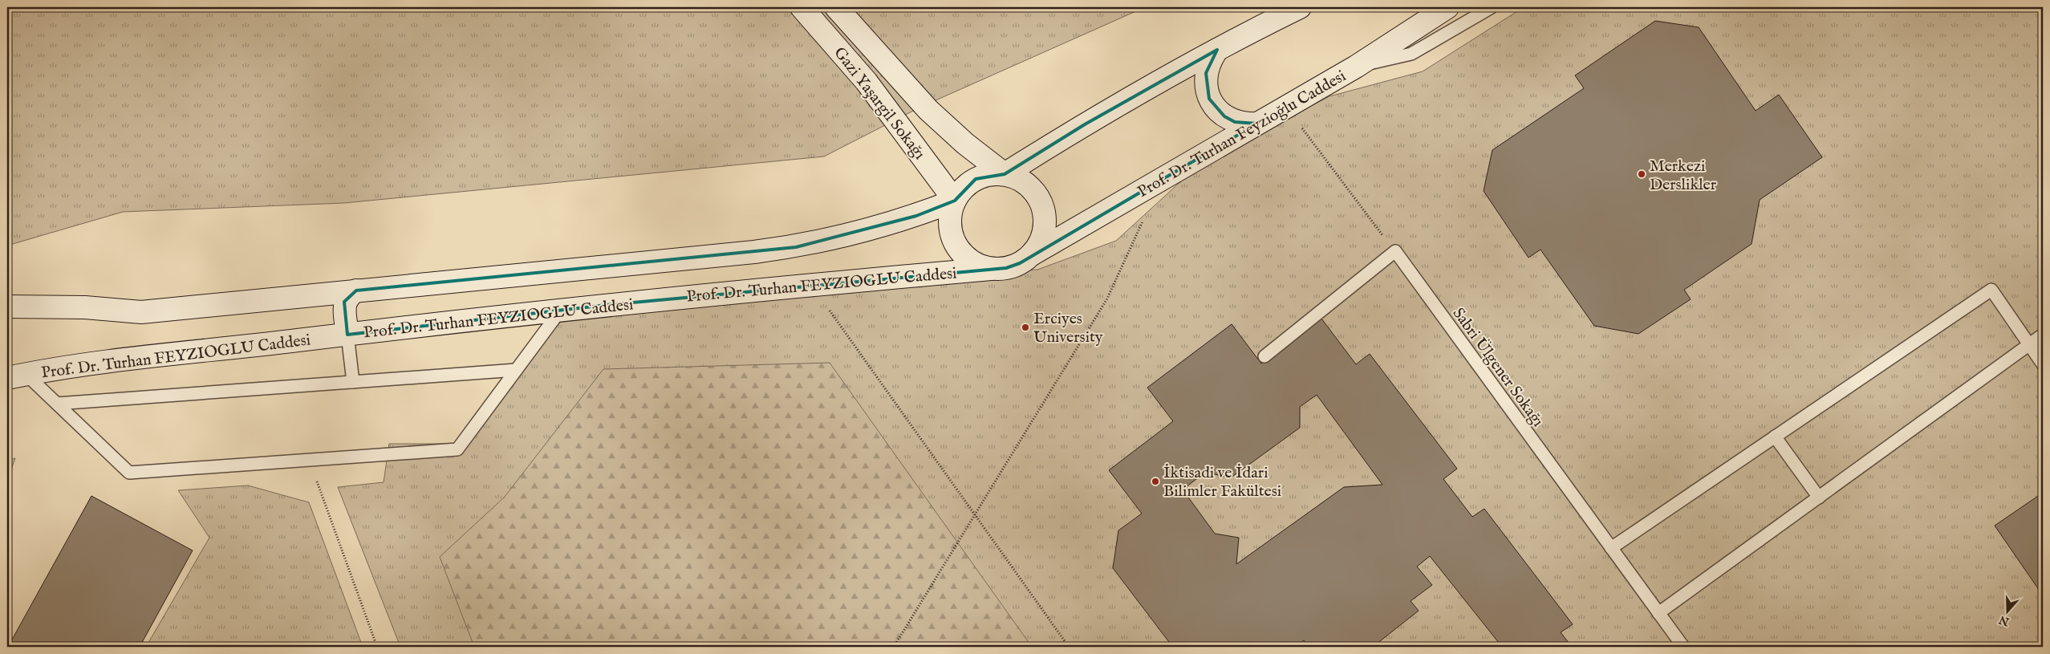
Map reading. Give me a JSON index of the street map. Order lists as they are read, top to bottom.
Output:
{
  "streets": {
    "street": ["Gazi Yaşargil Sokağı", "Prof. Dr. Turhan Feyzioğlu Caddesi", "Prof. Dr. Turhan FEYZIOGLU Caddesi"],
    "lane": ["Sabri Ülgener Sokağı"]
  },
  "crossings": [
    ["Gazi Yaşargil Sokağı", "Prof. Dr. Turhan Feyzioğlu Caddesi"],
    ["Gazi Yaşargil Sokağı", "Prof. Dr. Turhan FEYZIOGLU Caddesi"],
    ["Prof. Dr. Turhan Feyzioğlu Caddesi", "Prof. Dr. Turhan FEYZIOGLU Caddesi"]
  ],
  "places": ["Merkezi Derslikler", "Erciyes University", "İktisadi ve İdari Bilimler Fakültesi"],
  "north": "bottom"
}
